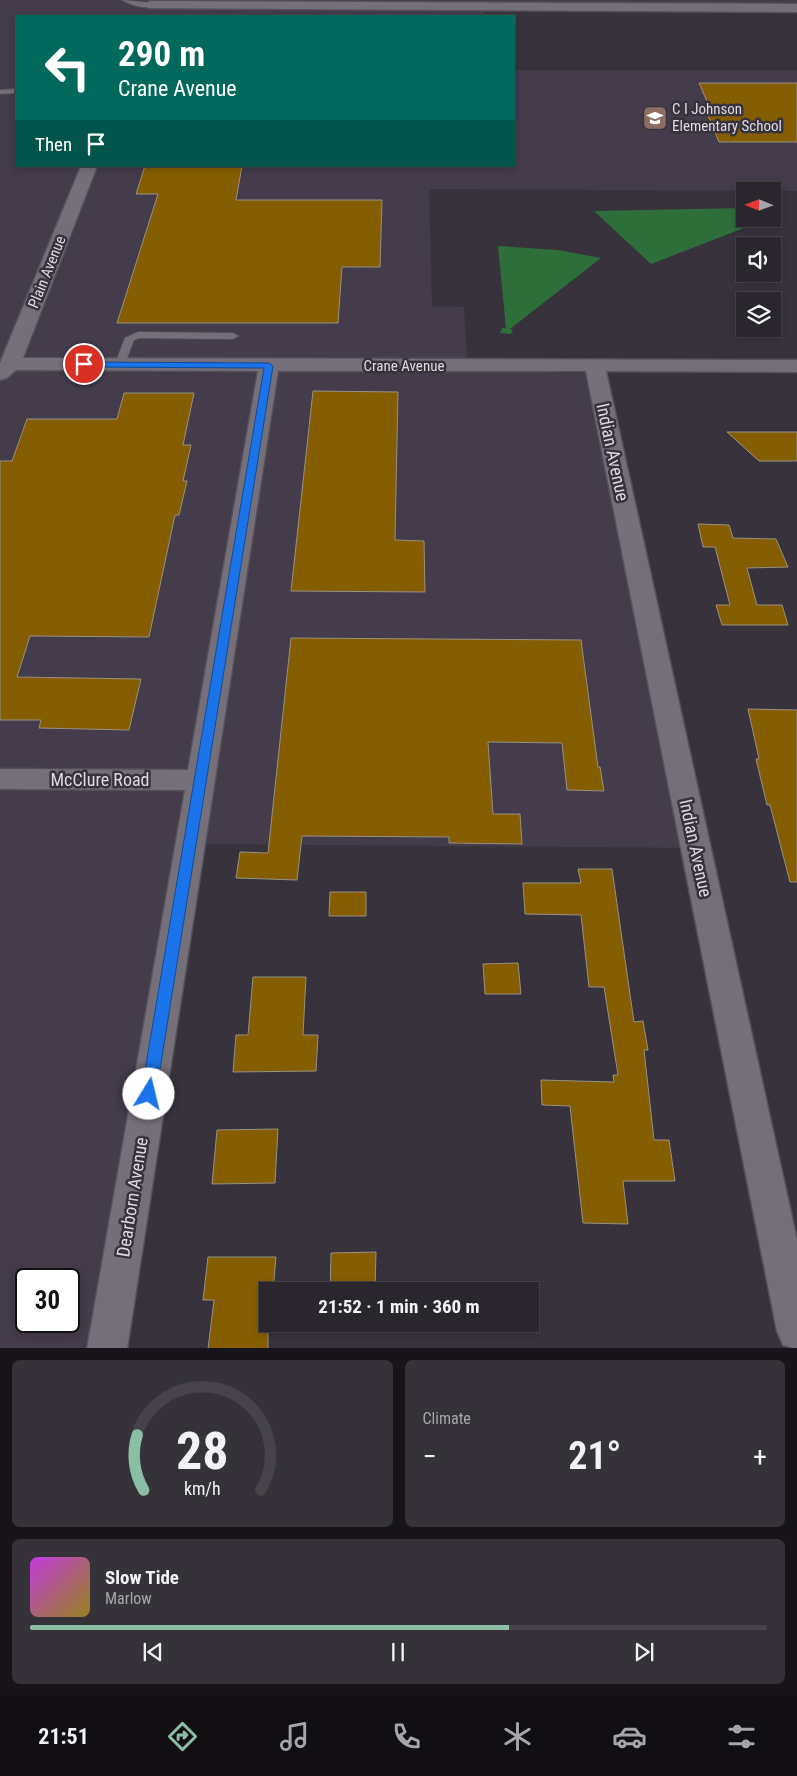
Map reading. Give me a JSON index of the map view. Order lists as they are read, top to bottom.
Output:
{
  "streets": {
    "street": [
      "Plain Avenue",
      "Crane Avenue",
      "Indian Avenue",
      "McClure Road",
      "Dearborn Avenue"
    ]
  },
  "crossings": [
    ["Plain Avenue", "Crane Avenue"],
    ["Crane Avenue", "Indian Avenue"],
    ["Crane Avenue", "Dearborn Avenue"],
    ["McClure Road", "Dearborn Avenue"]
  ],
  "places": {
    "school or university": ["C I Johnson Elementary School"]
  },
  "north": "left",
  "page": {
    "turn": ["290 m", "Crane Avenue"],
    "then": "Then",
    "limit": "30",
    "trip": "21:52 · 1 min · 360 m",
    "tile": "Climate",
    "heat": ["−", "21°", "+"],
    "song": ["Slow Tide", "Marlow"],
    "tabs": "21:51",
    "gauge": ["28", "km/h"]
  }
}
